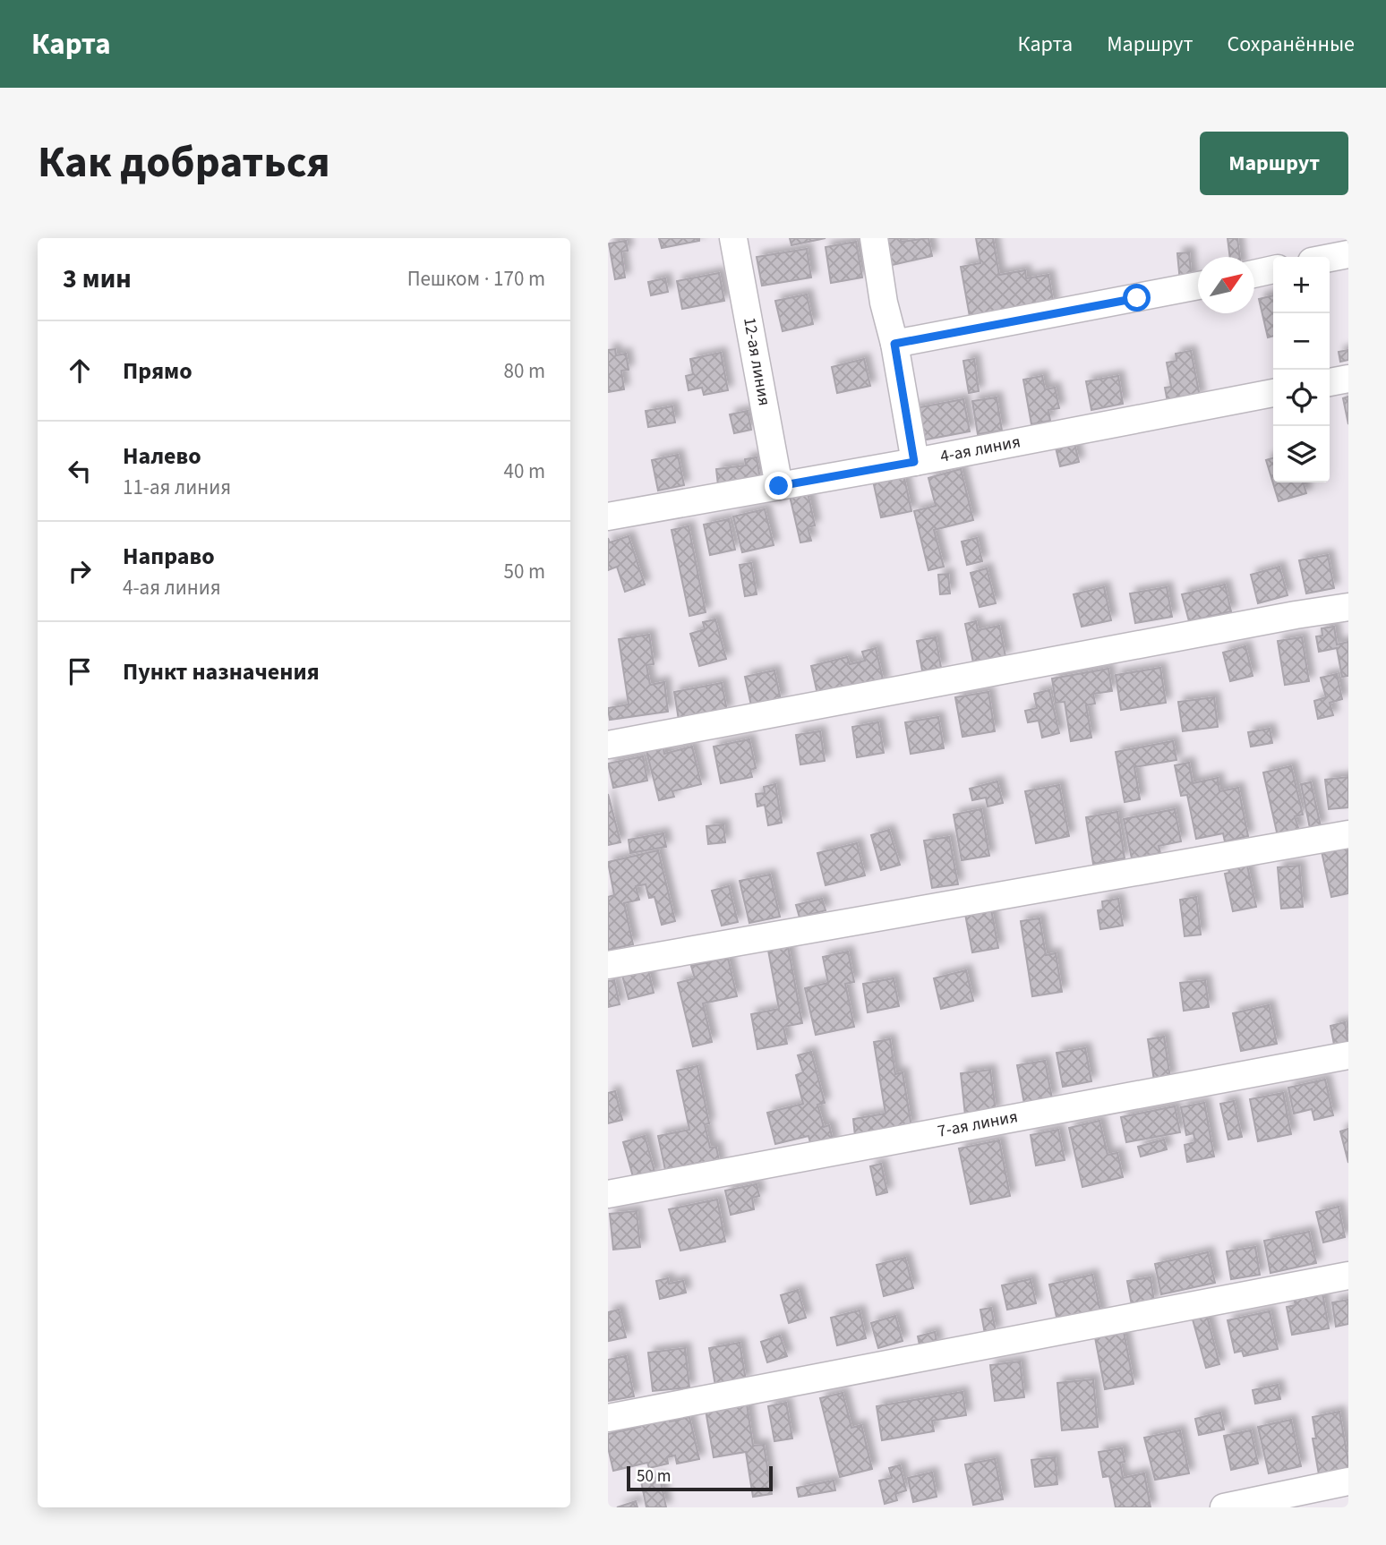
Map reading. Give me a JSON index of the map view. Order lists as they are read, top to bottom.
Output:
{
  "streets": {
    "street": ["12-ая линия", "4-ая линия", "7-ая линия"]
  },
  "crossings": [
    ["12-ая линия", "4-ая линия"]
  ],
  "scale_bar": "50 m",
  "north": "top right",
  "page": {
    "header": "Карта",
    "nav": ["Карта", "Маршрут", "Сохранённые"],
    "title": "Как добраться",
    "buttons": "Маршрут",
    "heading": ["3 мин", "Пешком · 170 m"],
    "map_buttons": ["+", "−"],
    "list": [
      ["Прямо", "80 m"],
      ["Налево", "11-ая линия", "40 m"],
      ["Направо", "4-ая линия", "50 m"],
      "Пункт назначения"
    ],
    "scale": "50 m"
  }
}
